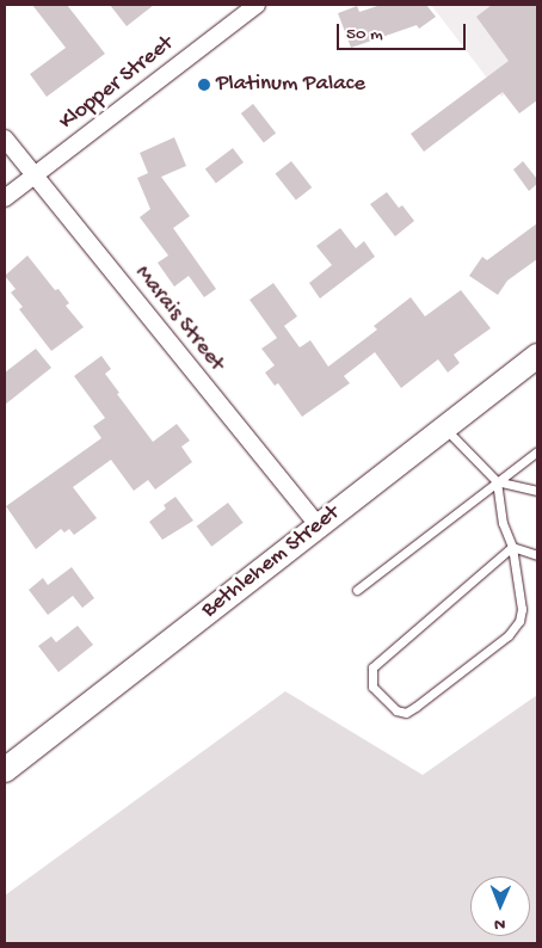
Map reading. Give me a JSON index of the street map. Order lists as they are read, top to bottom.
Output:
{
  "streets": {
    "main road": ["Bethlehem Street"],
    "street": ["Klopper Street", "Marais Street"]
  },
  "crossings": [
    ["Klopper Street", "Marais Street"],
    ["Marais Street", "Bethlehem Street"]
  ],
  "places": ["Platinum Palace"],
  "scale_bar": "50 m",
  "north": "bottom"
}
